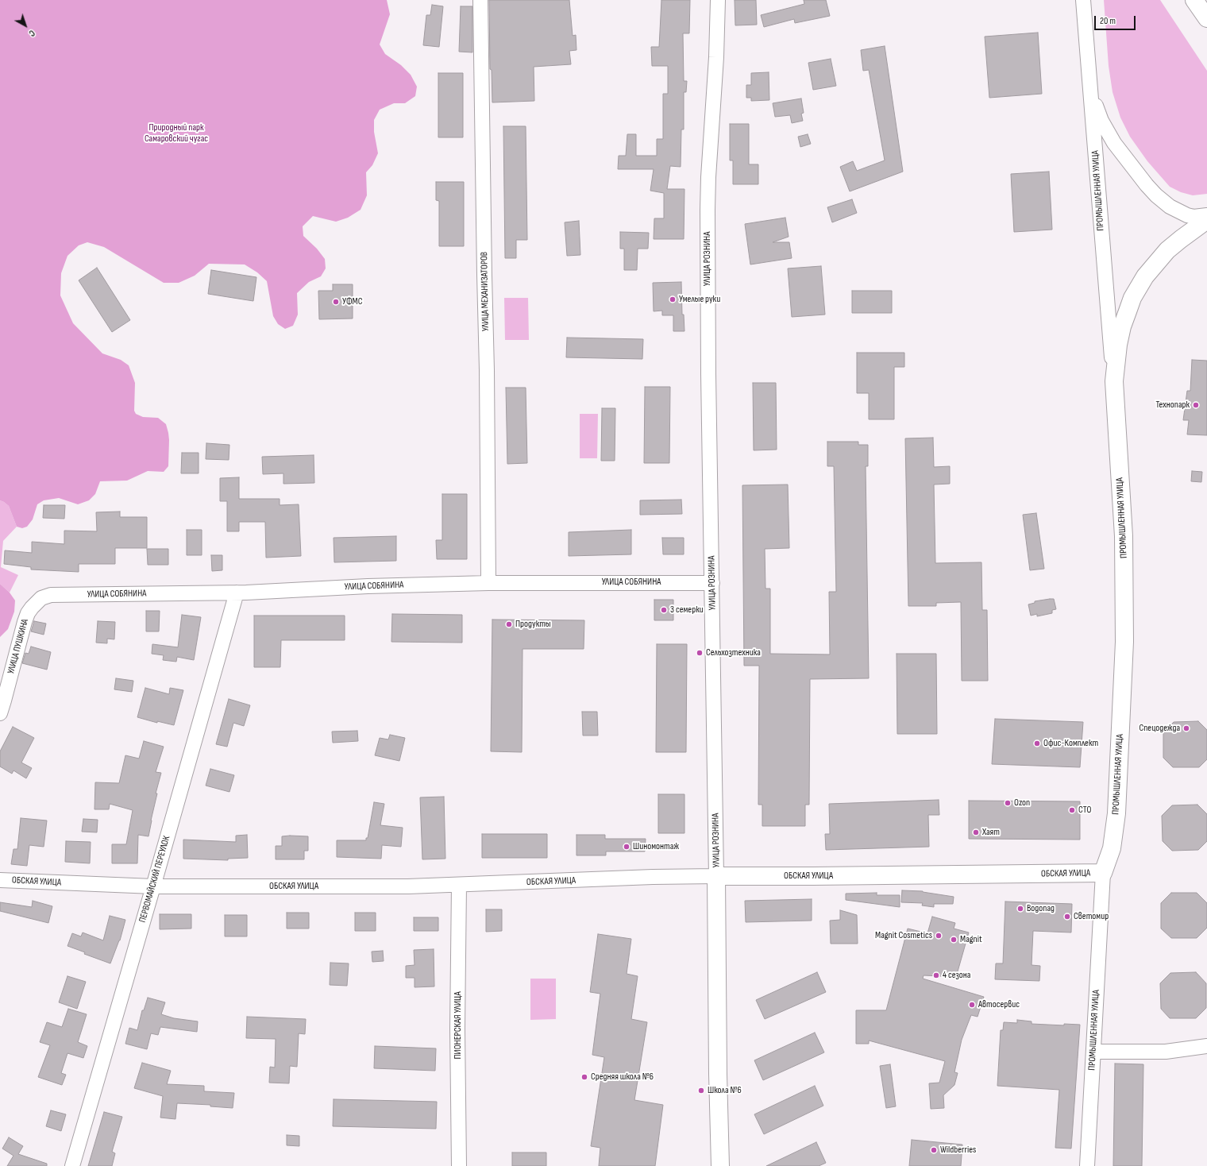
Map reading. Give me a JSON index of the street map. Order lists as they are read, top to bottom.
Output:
{
  "streets": {
    "main road": ["ПРОМЫШЛЕННАЯ УЛИЦА", "УЛИЦА РОЗНИНА", "ОБСКАЯ УЛИЦА"],
    "street": [
      "УЛИЦА МЕХАНИЗАТОРОВ",
      "УЛИЦА СОБЯНИНА",
      "УЛИЦА ПУШКИНА",
      "ПЕРВОМАЙСКИЙ ПЕРЕУЛОК",
      "ПИОНЕРСКАЯ УЛИЦА"
    ]
  },
  "crossings": [
    ["ПРОМЫШЛЕННАЯ УЛИЦА", "ОБСКАЯ УЛИЦА"],
    ["УЛИЦА РОЗНИНА", "УЛИЦА СОБЯНИНА"],
    ["УЛИЦА РОЗНИНА", "ОБСКАЯ УЛИЦА"],
    ["УЛИЦА МЕХАНИЗАТОРОВ", "УЛИЦА СОБЯНИНА"],
    ["УЛИЦА СОБЯНИНА", "УЛИЦА ПУШКИНА"],
    ["УЛИЦА СОБЯНИНА", "ПЕРВОМАЙСКИЙ ПЕРЕУЛОК"],
    ["ОБСКАЯ УЛИЦА", "ПЕРВОМАЙСКИЙ ПЕРЕУЛОК"],
    ["ОБСКАЯ УЛИЦА", "ПИОНЕРСКАЯ УЛИЦА"]
  ],
  "parks": ["Природный парк Самаровский чугас"],
  "places": [
    "Умелые руки",
    "УФМС",
    "Технопарк",
    "3 семерки",
    "Продукты",
    "Сельхозтехника",
    "Спецодежда",
    "Офис-Комплект",
    "Ozon",
    "СТО",
    "Хаят",
    "Шиномонтаж",
    "Водопад",
    "Светомир",
    "Magnit Cosmetics",
    "Magnit",
    "4 сезона",
    "Автосервис",
    "Средняя школа №6",
    "Школа №6",
    "Wildberries"
  ],
  "scale_bar": "20 m",
  "north": "bottom right"
}
